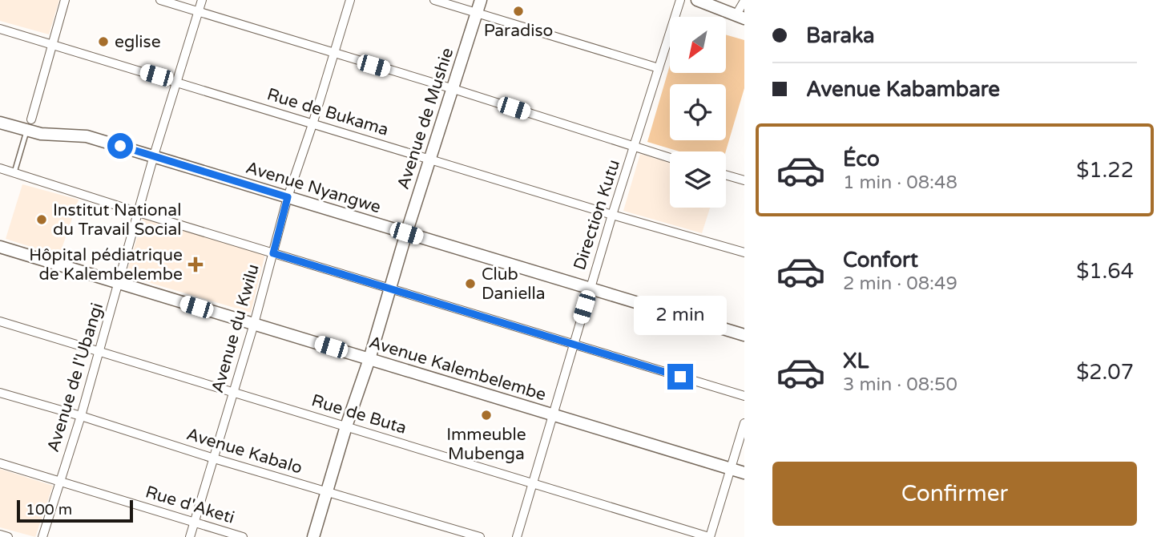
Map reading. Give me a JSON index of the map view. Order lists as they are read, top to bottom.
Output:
{
  "streets": {
    "street": [
      "Rue de Bukama",
      "Avenue de Mushie",
      "Avenue Nyangwe",
      "Direction Kutu",
      "Avenue du Kwilu",
      "Avenue Kalembelembe",
      "Avenue de l'Ubangi",
      "Rue de Buta",
      "Avenue Kabalo",
      "Rue d'Aketi"
    ]
  },
  "crossings": [
    ["Rue de Bukama", "Avenue de Mushie"],
    ["Rue de Bukama", "Direction Kutu"],
    ["Rue de Bukama", "Avenue du Kwilu"],
    ["Rue de Bukama", "Avenue de l'Ubangi"],
    ["Avenue de Mushie", "Avenue Nyangwe"],
    ["Avenue de Mushie", "Avenue Kalembelembe"],
    ["Avenue de Mushie", "Rue de Buta"],
    ["Avenue de Mushie", "Avenue Kabalo"],
    ["Avenue Nyangwe", "Direction Kutu"],
    ["Avenue Nyangwe", "Avenue du Kwilu"],
    ["Avenue Nyangwe", "Avenue de l'Ubangi"],
    ["Direction Kutu", "Avenue Kalembelembe"],
    ["Direction Kutu", "Rue de Buta"],
    ["Avenue du Kwilu", "Avenue Kalembelembe"],
    ["Avenue du Kwilu", "Rue de Buta"],
    ["Avenue du Kwilu", "Avenue Kabalo"],
    ["Avenue du Kwilu", "Rue d'Aketi"],
    ["Avenue Kalembelembe", "Avenue de l'Ubangi"],
    ["Avenue de l'Ubangi", "Rue de Buta"],
    ["Avenue de l'Ubangi", "Avenue Kabalo"],
    ["Avenue de l'Ubangi", "Rue d'Aketi"]
  ],
  "places": {
    "other": [
      "Paradiso",
      "eglise",
      "Institut National du Travail Social",
      "Club Daniella",
      "Immeuble Mubenga"
    ],
    "health": ["Hôpital pédiatrique de Kalembelembe"]
  },
  "scale_bar": "100 m",
  "north": "bottom left",
  "page": {
    "banner": ["Baraka", "Avenue Kabambare"],
    "list": [
      {
        "name": "Éco",
        "note": "1 min · 08:48",
        "value": "$1.22"
      },
      {
        "name": "Confort",
        "note": "2 min · 08:49",
        "value": "$1.64"
      },
      {
        "name": "XL",
        "note": "3 min · 08:50",
        "value": "$2.07"
      }
    ],
    "bubble": "2 min",
    "buttons": "Confirmer",
    "scale": "100 m"
  }
}
